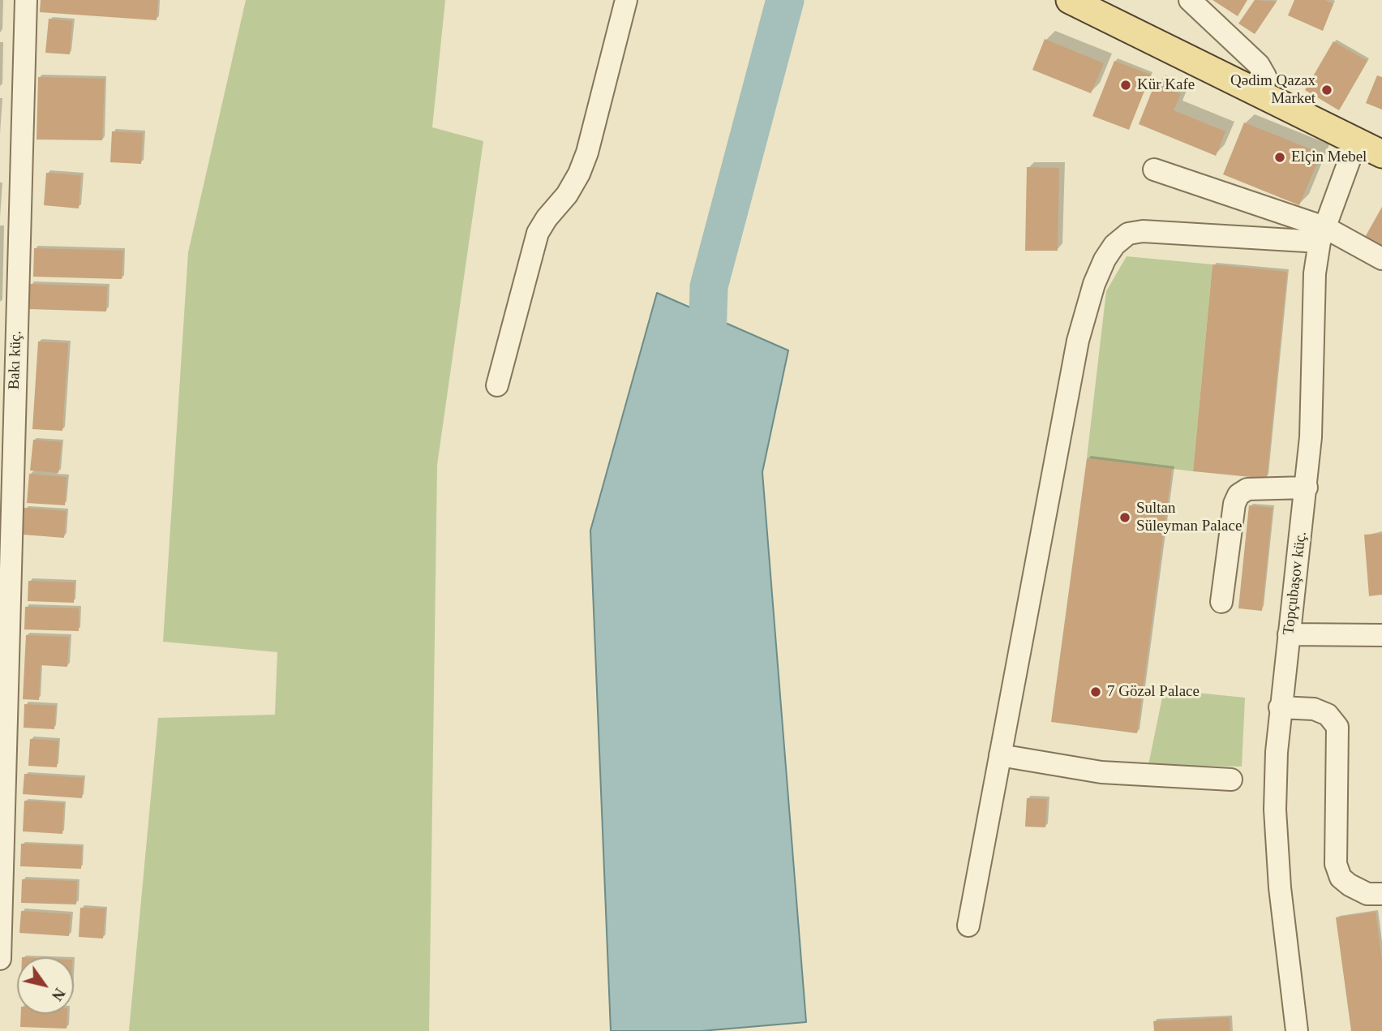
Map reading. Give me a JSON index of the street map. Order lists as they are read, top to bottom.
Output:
{
  "streets": {
    "street": ["Bakı küç.", "Topçubaşov küç."]
  },
  "places": [
    "Kür Kafe",
    "Qədim Qazax Market",
    "Elçin Mebel",
    "Sultan Süleyman Palace",
    "7 Gözəl Palace"
  ],
  "north": "bottom right"
}
